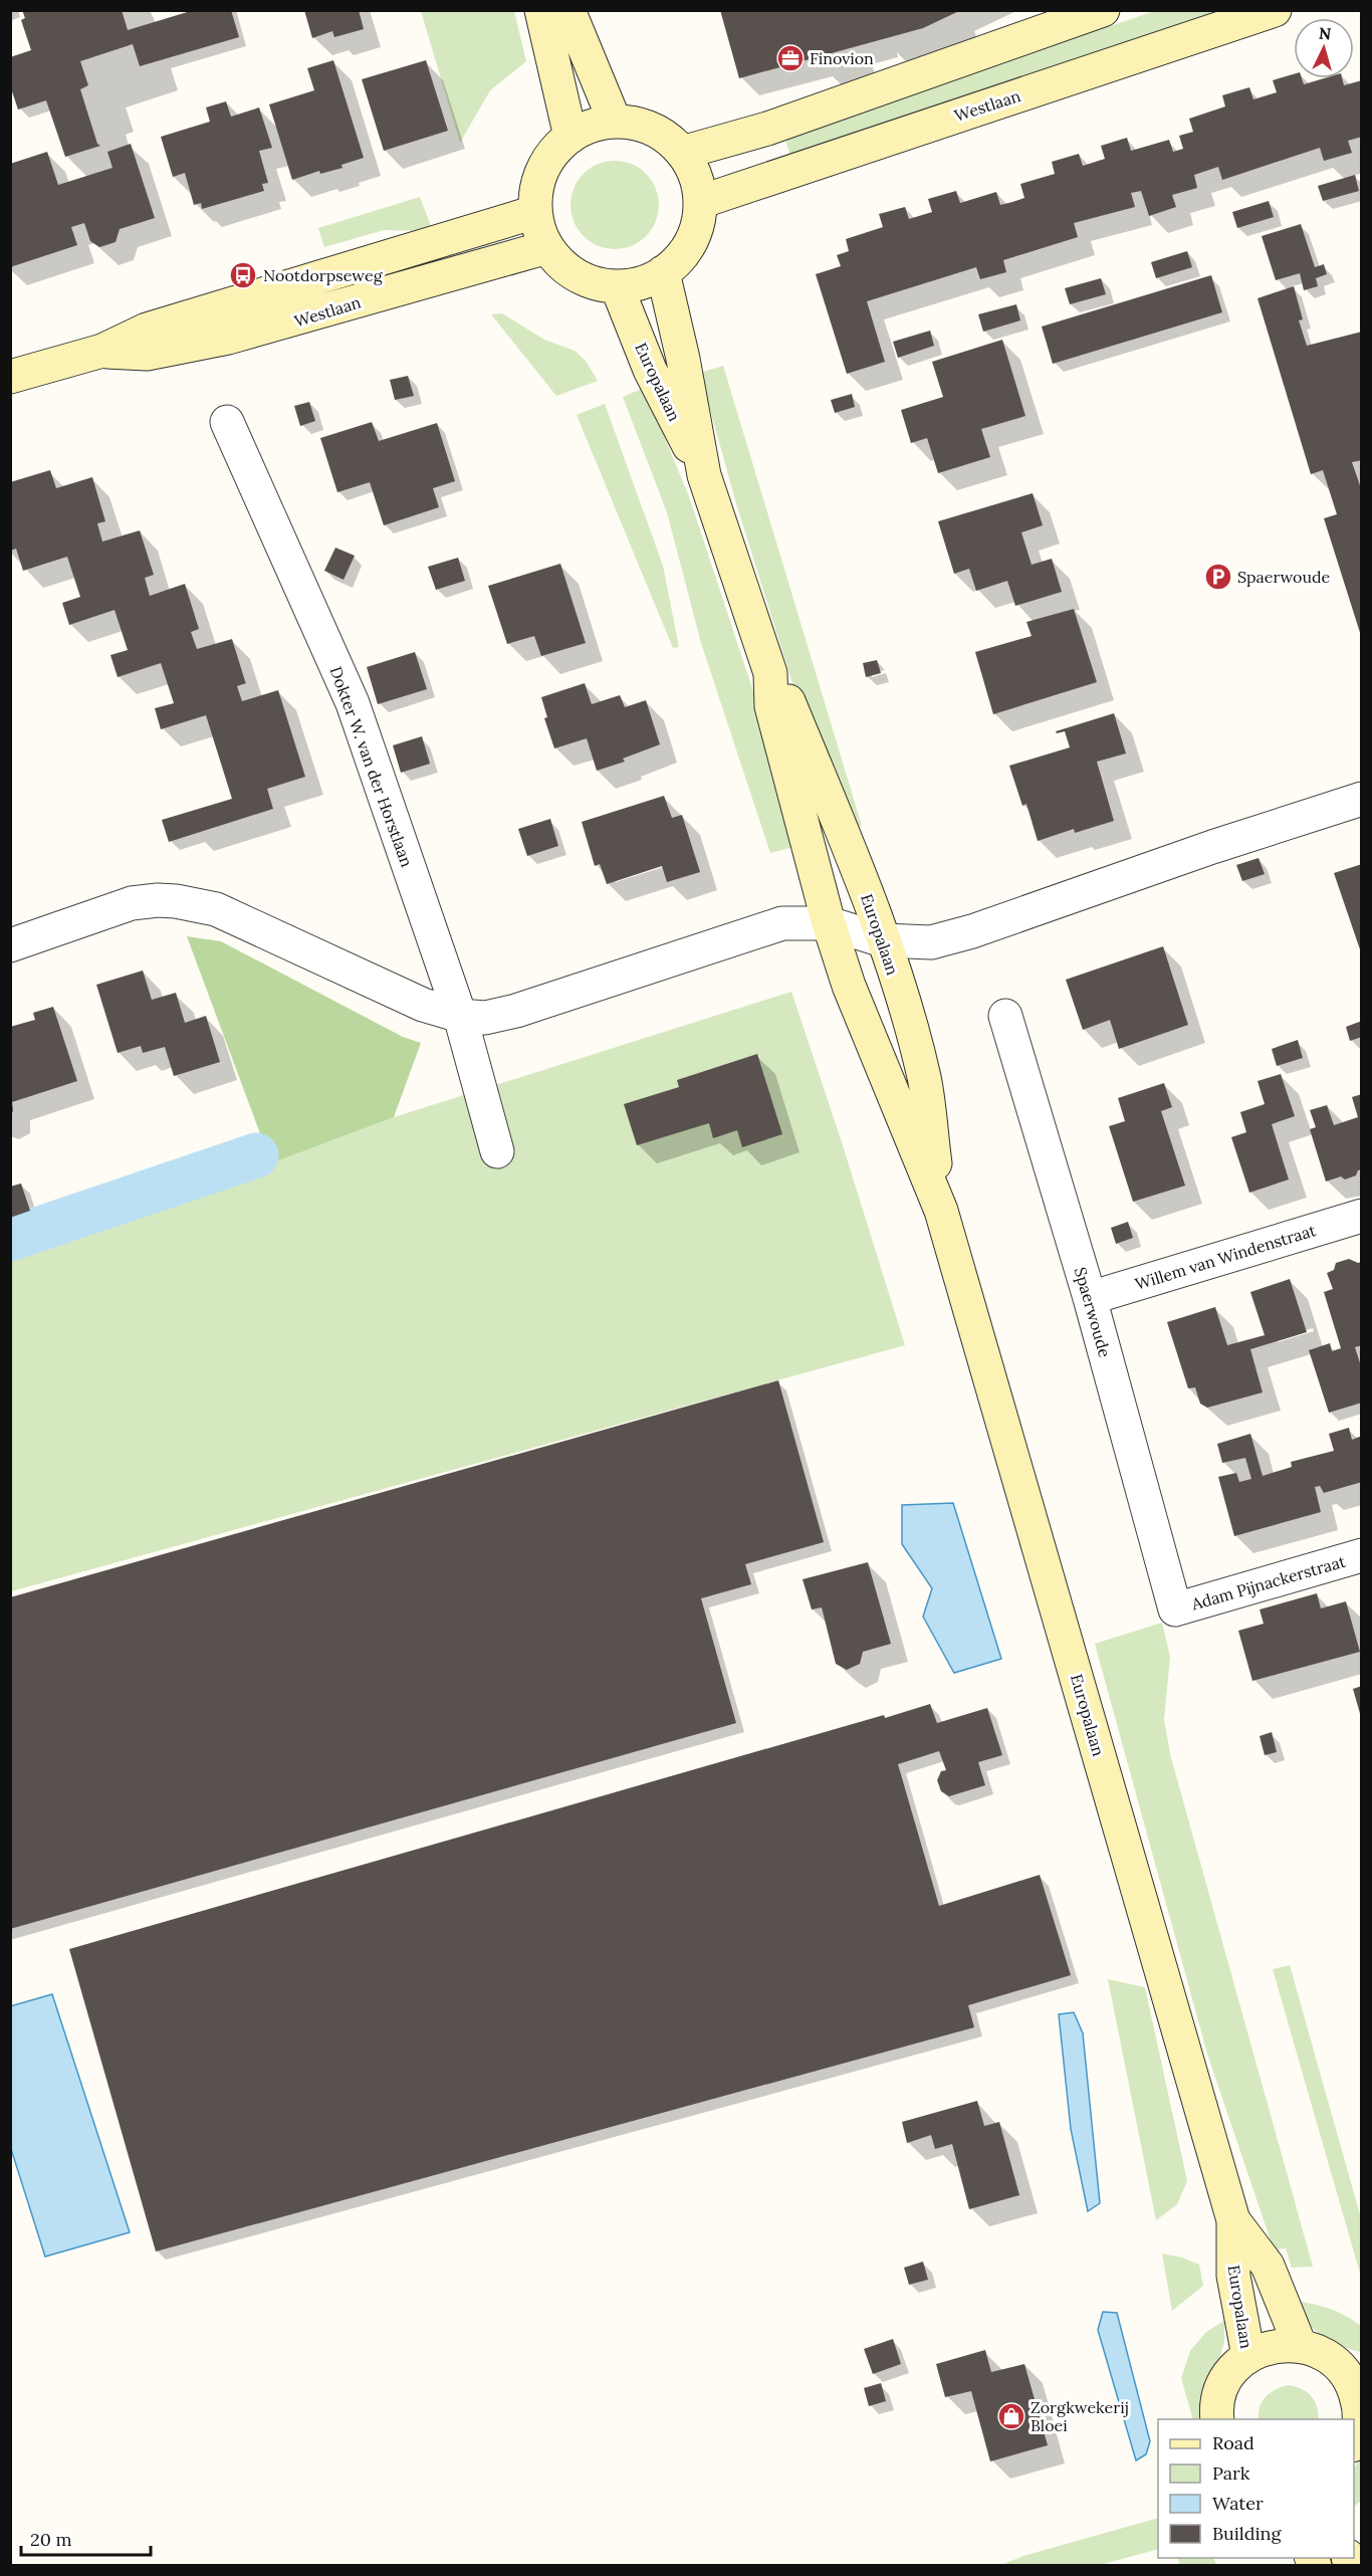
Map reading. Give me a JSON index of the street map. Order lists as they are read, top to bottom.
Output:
{
  "streets": {
    "main road": ["Westlaan", "Europalaan"],
    "street": [
      "Dokter W. van der Horstlaan",
      "Willem van Windenstraat",
      "Spaerwoude",
      "Adam Pijnackerstraat"
    ]
  },
  "crossings": [
    ["Westlaan", "Europalaan"],
    ["Willem van Windenstraat", "Spaerwoude"],
    ["Spaerwoude", "Adam Pijnackerstraat"]
  ],
  "places": {
    "office": ["Finovion"],
    "bus stop": ["Nootdorpseweg"],
    "parking": ["Spaerwoude"],
    "shop": ["Zorgkwekerij Bloei"]
  },
  "legend": [
    "Road",
    "Park",
    "Water",
    "Building"
  ],
  "scale_bar": "20 m",
  "north": "top"
}
